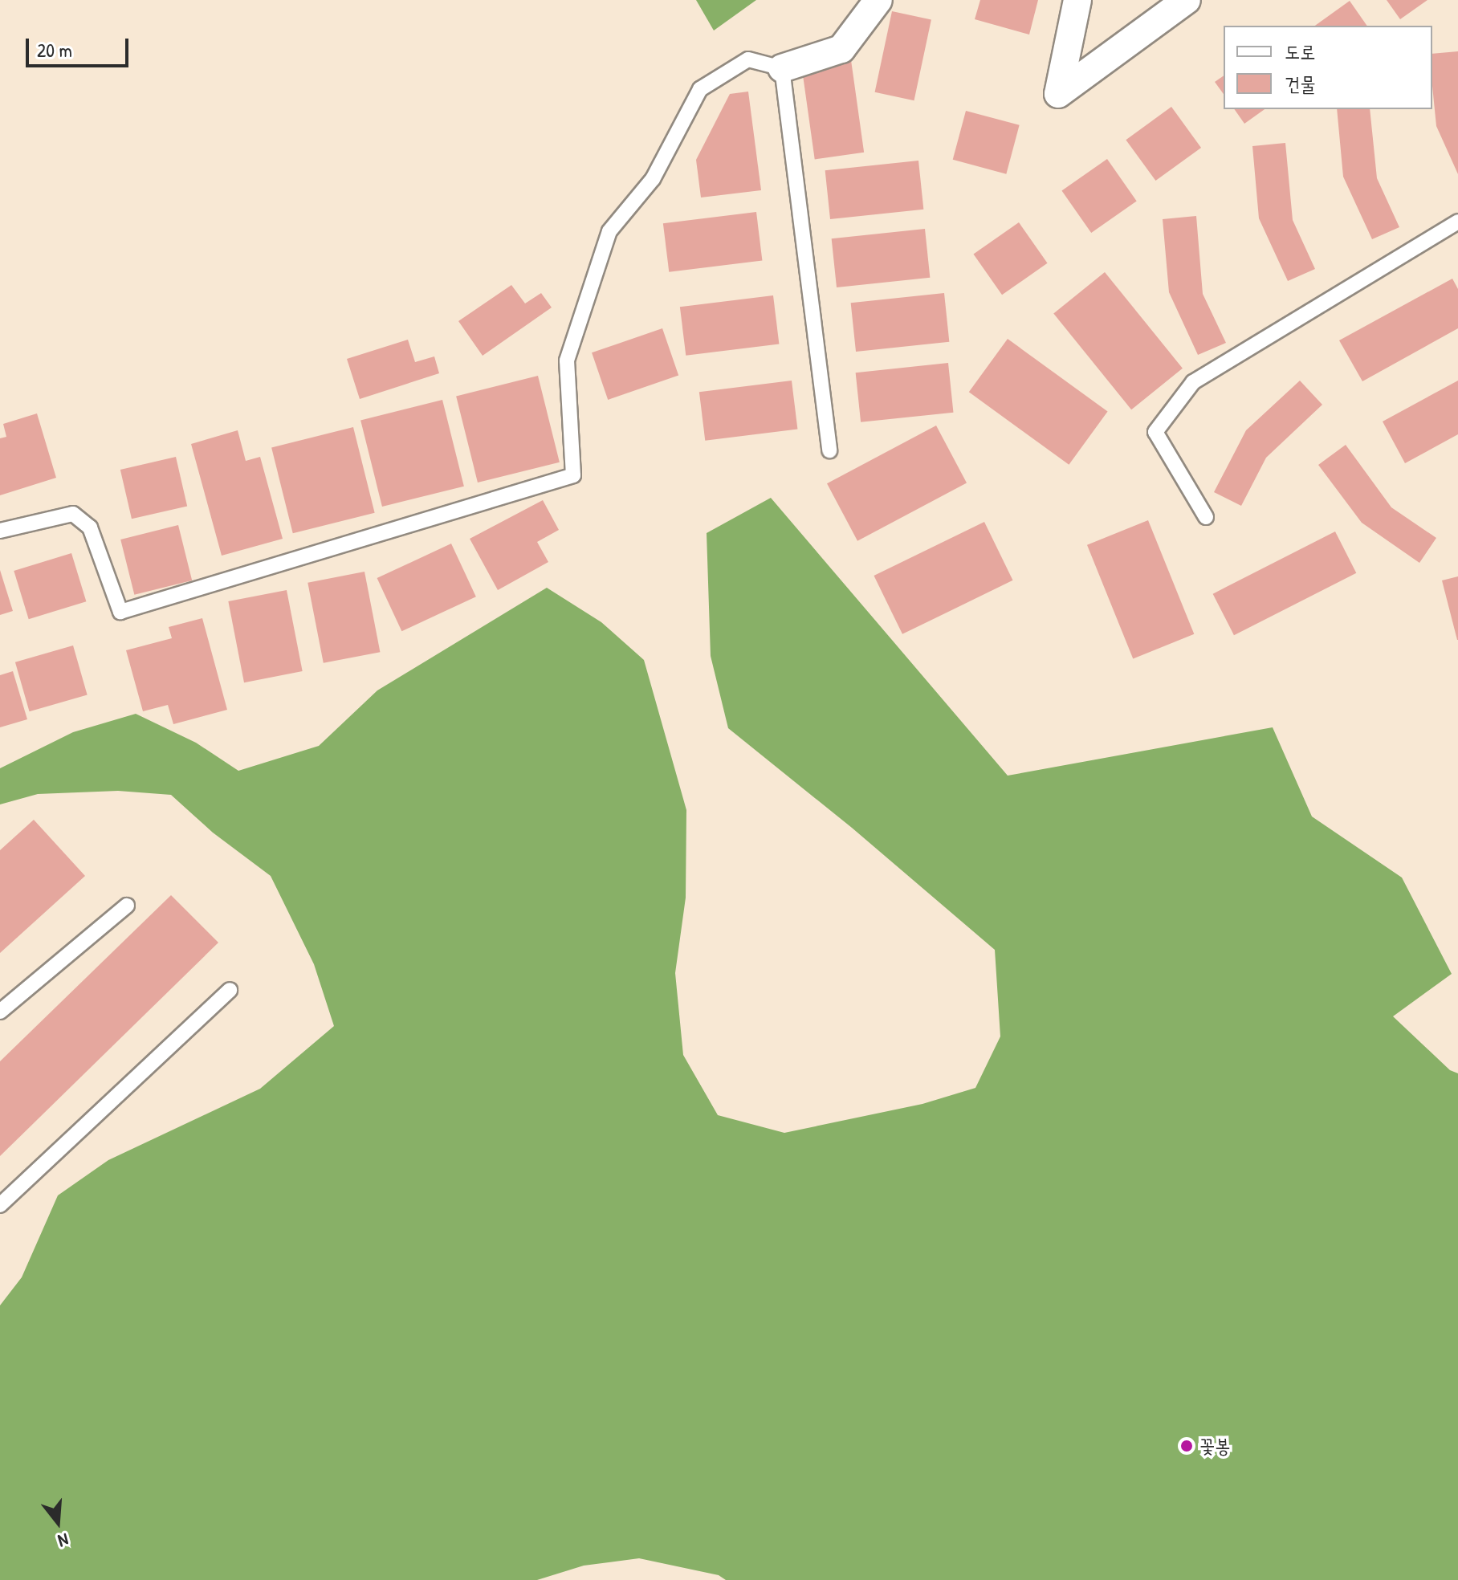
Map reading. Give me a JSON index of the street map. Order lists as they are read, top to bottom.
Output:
{
  "places": ["꽃봉"],
  "legend": ["도로", "건물"],
  "scale_bar": "20 m",
  "north": "bottom"
}
